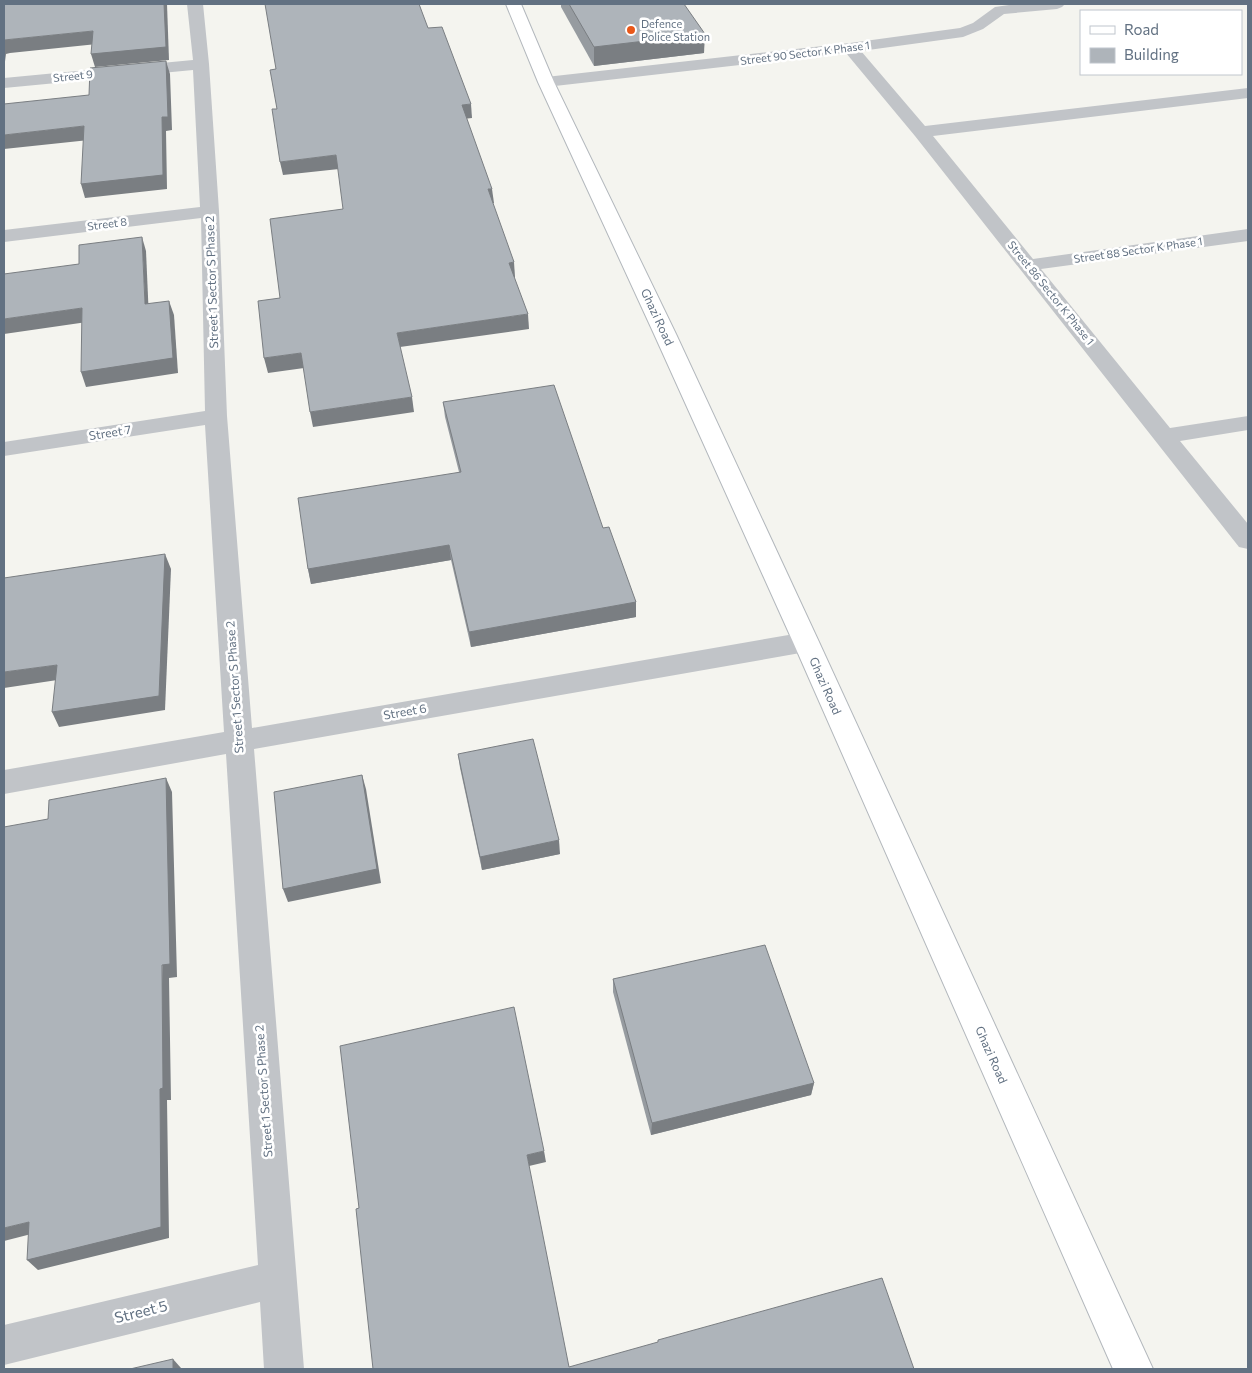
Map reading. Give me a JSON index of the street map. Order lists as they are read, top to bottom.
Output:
{
  "streets": {
    "main road": ["Ghazi Road"],
    "street": [
      "Street 90 Sector K Phase 1",
      "Street 9",
      "Street 8",
      "Street 88 Sector K Phase 1",
      "Street 1 Sector S Phase 2",
      "Street 86 Sector K Phase 1",
      "Street 7",
      "Street 6",
      "Street 5"
    ]
  },
  "crossings": [
    ["Street 90 Sector K Phase 1", "Street 86 Sector K Phase 1"],
    ["Street 90 Sector K Phase 1", "Ghazi Road"],
    ["Street 9", "Street 1 Sector S Phase 2"],
    ["Street 8", "Street 1 Sector S Phase 2"],
    ["Street 88 Sector K Phase 1", "Street 86 Sector K Phase 1"],
    ["Street 1 Sector S Phase 2", "Street 7"],
    ["Street 1 Sector S Phase 2", "Street 6"],
    ["Street 1 Sector S Phase 2", "Street 5"],
    ["Ghazi Road", "Street 6"]
  ],
  "places": ["Defence Police Station"],
  "legend": ["Road", "Building"]
}
